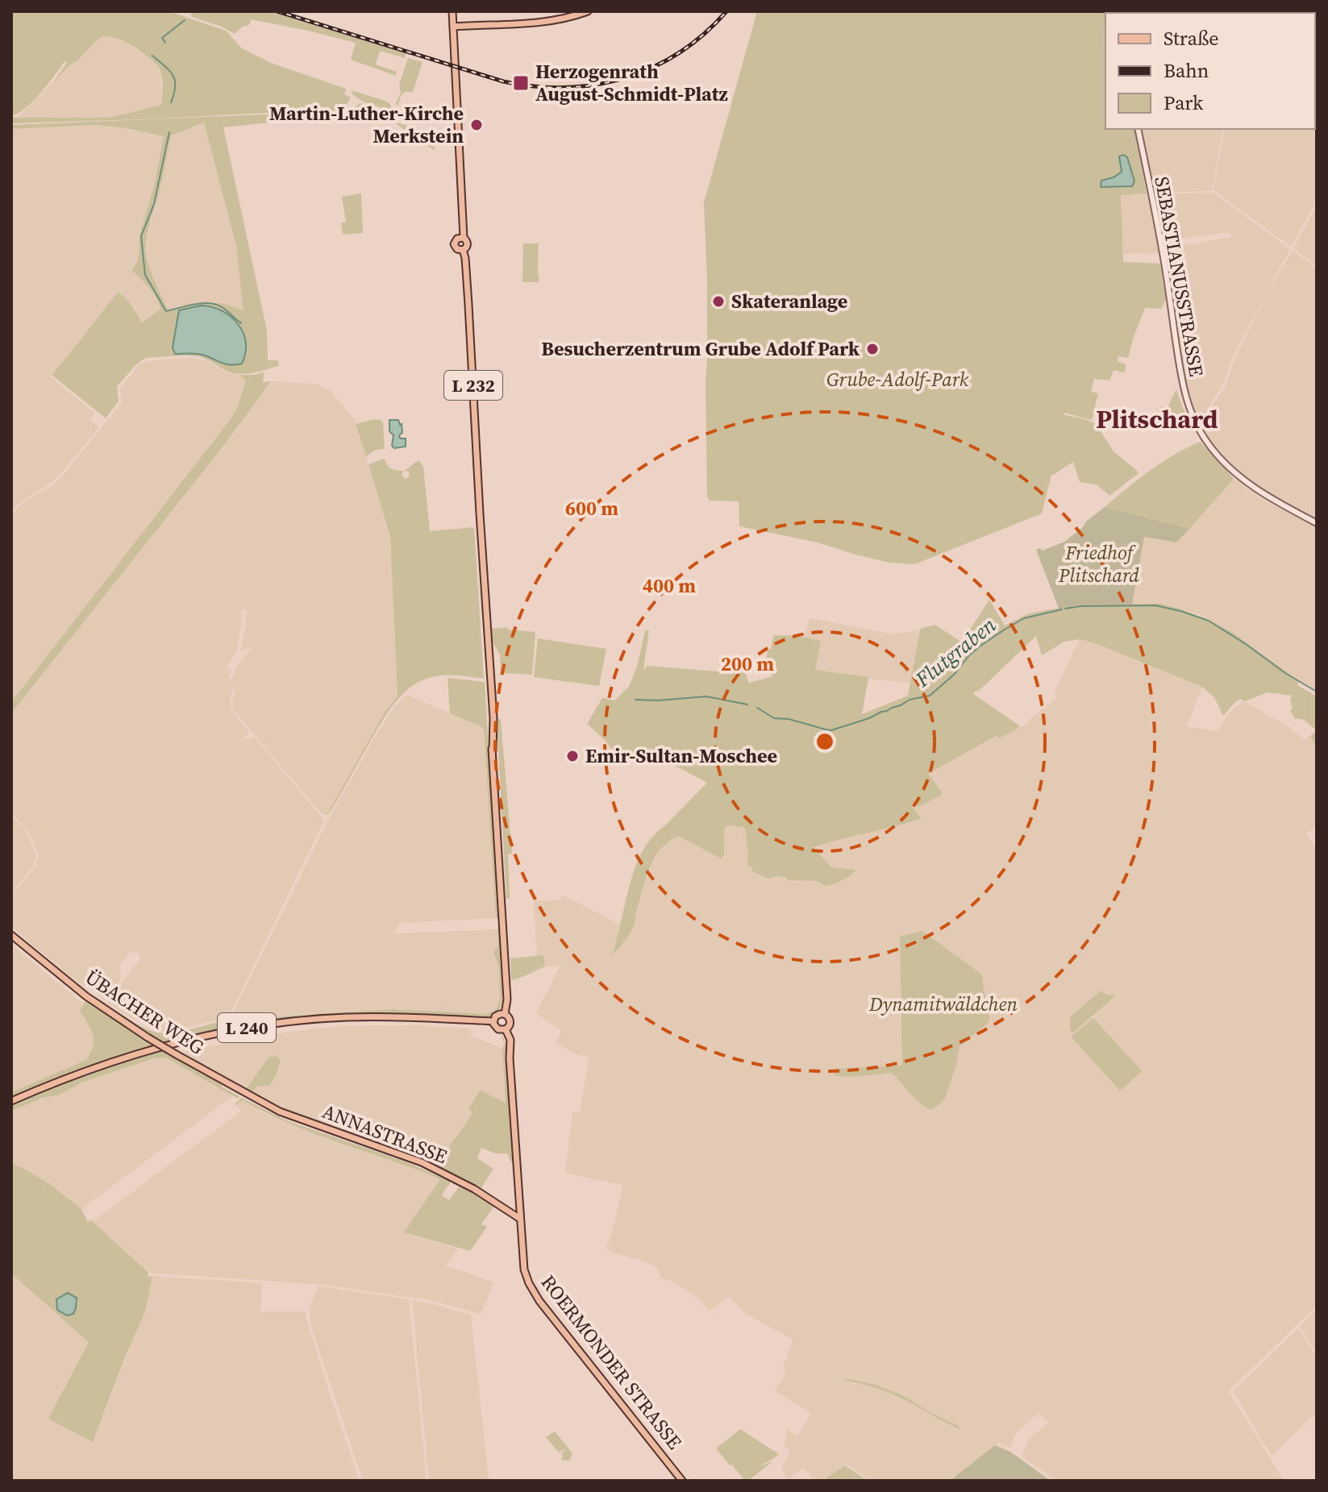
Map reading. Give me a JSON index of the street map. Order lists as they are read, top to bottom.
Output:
{
  "streets": {
    "main road": [
      "L 232",
      "ÜBACHER WEG",
      "L 240",
      "ANNASTRASSE",
      "ROERMONDER STRASSE"
    ],
    "street": ["SEBASTIANUSSTRASSE"]
  },
  "crossings": [
    ["L 232", "L 240"],
    ["L 232", "ROERMONDER STRASSE"],
    ["ÜBACHER WEG", "ANNASTRASSE"],
    ["L 240", "ROERMONDER STRASSE"],
    ["ANNASTRASSE", "ROERMONDER STRASSE"]
  ],
  "districts": ["Plitschard"],
  "water": ["Flutgraben"],
  "parks": ["Grube-Adolf-Park", "Friedhof Plitschard", "Dynamitwäldchen"],
  "places": {
    "transit": ["Herzogenrath August-Schmidt-Platz"],
    "other": [
      "Martin-Luther-Kirche Merkstein",
      "Skateranlage",
      "Besucherzentrum Grube Adolf Park",
      "Emir-Sultan-Moschee"
    ]
  },
  "legend": ["Straße", "Bahn", "Park"],
  "rings": ["600 m", "400 m", "200 m"]
}
